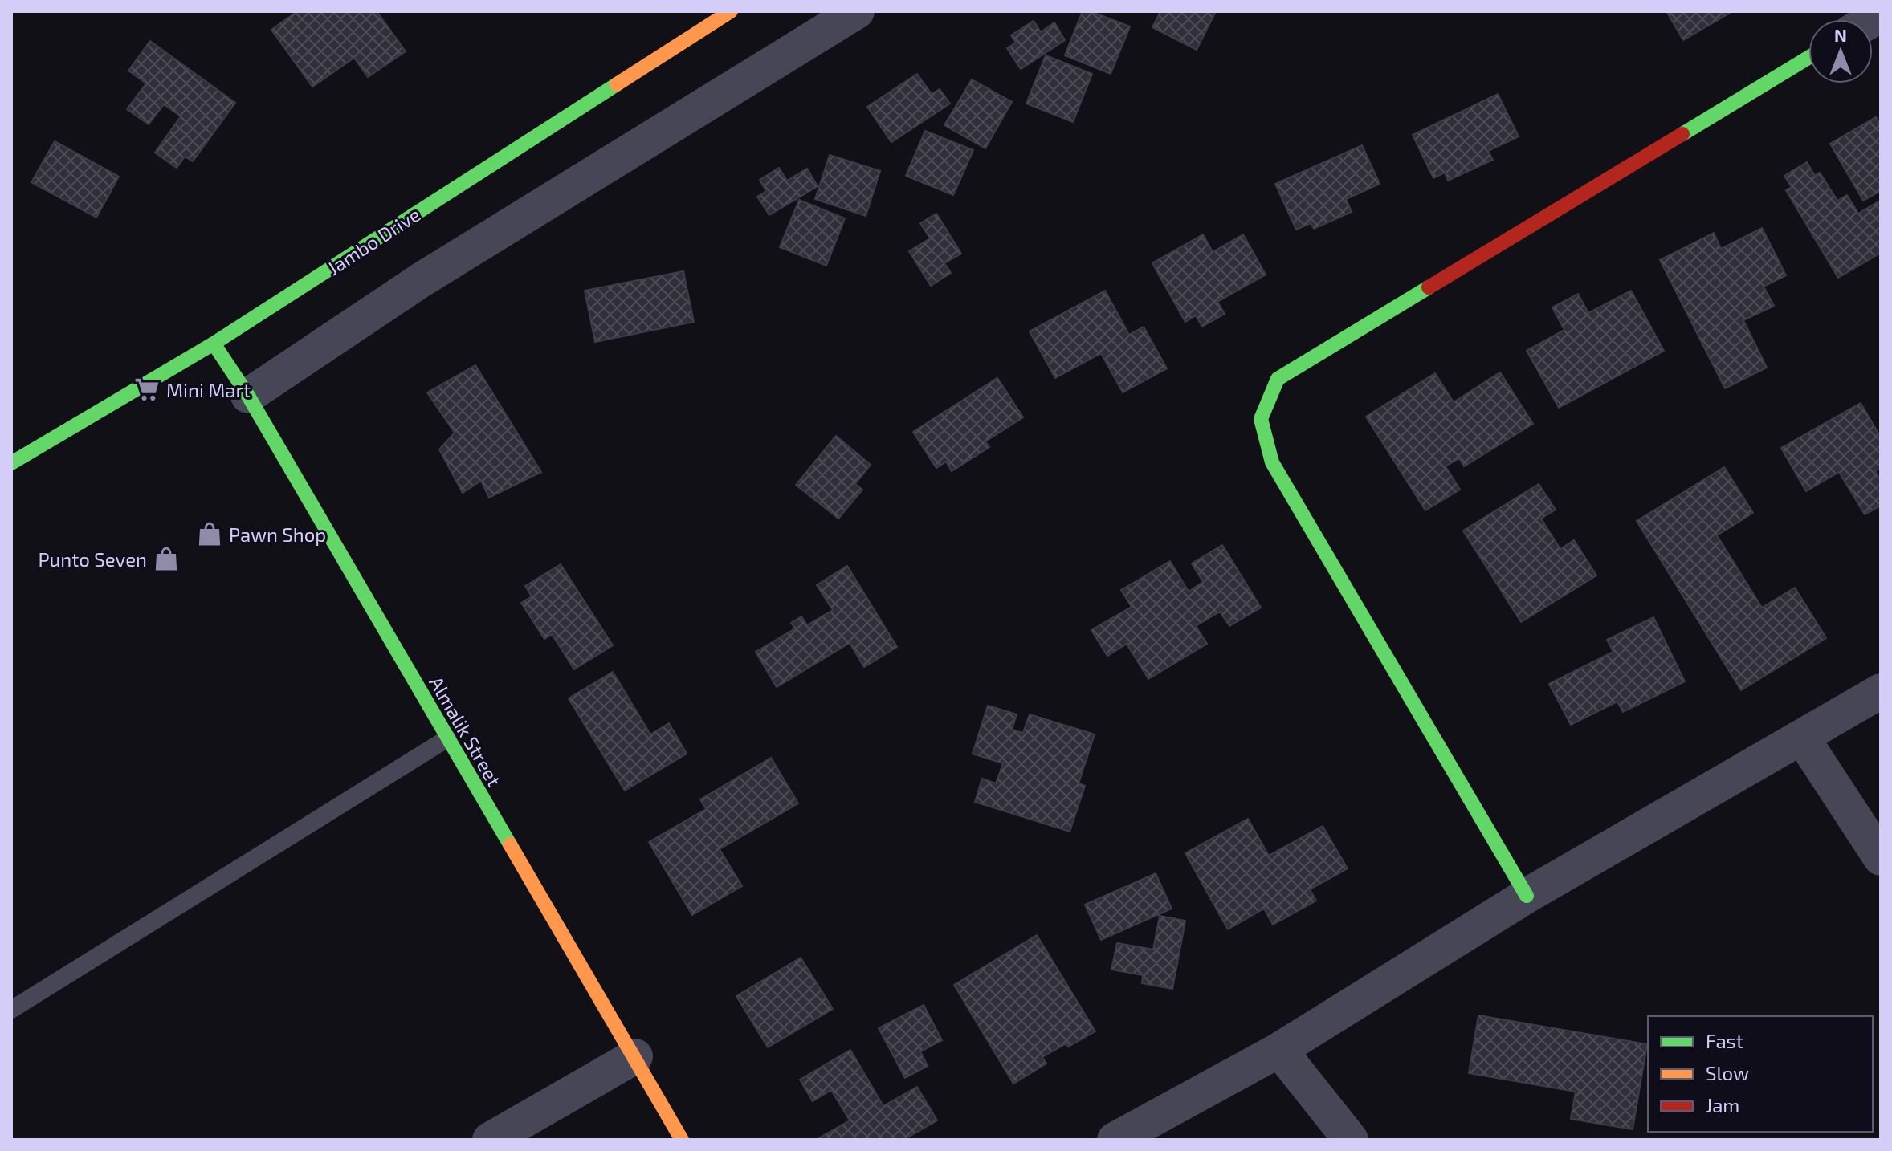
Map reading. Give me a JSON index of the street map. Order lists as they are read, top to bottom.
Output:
{
  "streets": {
    "street": ["Jambo Drive", "Almalik Street"]
  },
  "crossings": [
    ["Jambo Drive", "Almalik Street"]
  ],
  "places": {
    "supermarket": ["Mini Mart"],
    "shop": ["Pawn Shop", "Punto Seven"]
  },
  "legend": ["Fast", "Slow", "Jam"],
  "north": "top"
}
